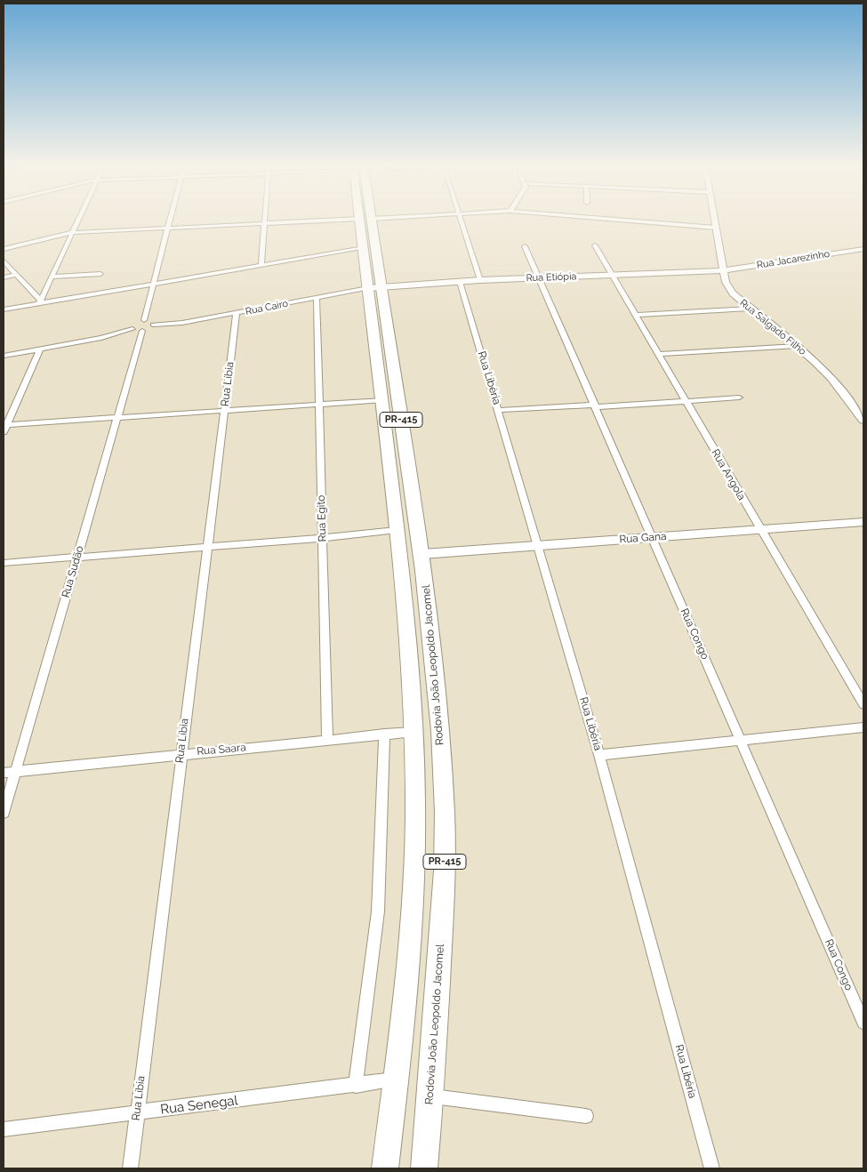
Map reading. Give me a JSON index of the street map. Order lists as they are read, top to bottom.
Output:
{
  "streets": {
    "highway": ["PR-415", "Rodovia João Leopoldo Jacomel"],
    "street": [
      "Rua Jacarezinho",
      "Rua Etiópia",
      "Rua Cairo",
      "Rua Salgado Filho",
      "Rua Libéria",
      "Rua Líbia",
      "Rua Angola",
      "Rua Egito",
      "Rua Gana",
      "Rua Sudão",
      "Rua Congo",
      "Rua Saara",
      "Rua Senegal"
    ]
  },
  "crossings": [
    ["Rua Jacarezinho", "Rua Etiópia"],
    ["Rua Jacarezinho", "Rua Salgado Filho"],
    ["Rua Etiópia", "Rua Cairo"],
    ["Rua Etiópia", "Rua Salgado Filho"],
    ["Rua Etiópia", "Rua Libéria"],
    ["Rua Etiópia", "Rua Angola"],
    ["Rua Etiópia", "Rua Congo"],
    ["Rua Etiópia", "Rodovia João Leopoldo Jacomel"],
    ["Rua Cairo", "Rua Líbia"],
    ["Rua Cairo", "Rua Egito"],
    ["Rua Cairo", "Rodovia João Leopoldo Jacomel"],
    ["Rua Libéria", "Rua Gana"],
    ["Rua Líbia", "Rua Saara"],
    ["Rua Líbia", "Rua Senegal"],
    ["Rua Angola", "Rua Gana"],
    ["Rua Egito", "Rua Saara"],
    ["Rua Gana", "Rua Congo"],
    ["Rua Gana", "Rodovia João Leopoldo Jacomel"],
    ["Rua Sudão", "Rua Saara"],
    ["Rodovia João Leopoldo Jacomel", "Rua Saara"],
    ["Rodovia João Leopoldo Jacomel", "Rua Senegal"]
  ]
}
